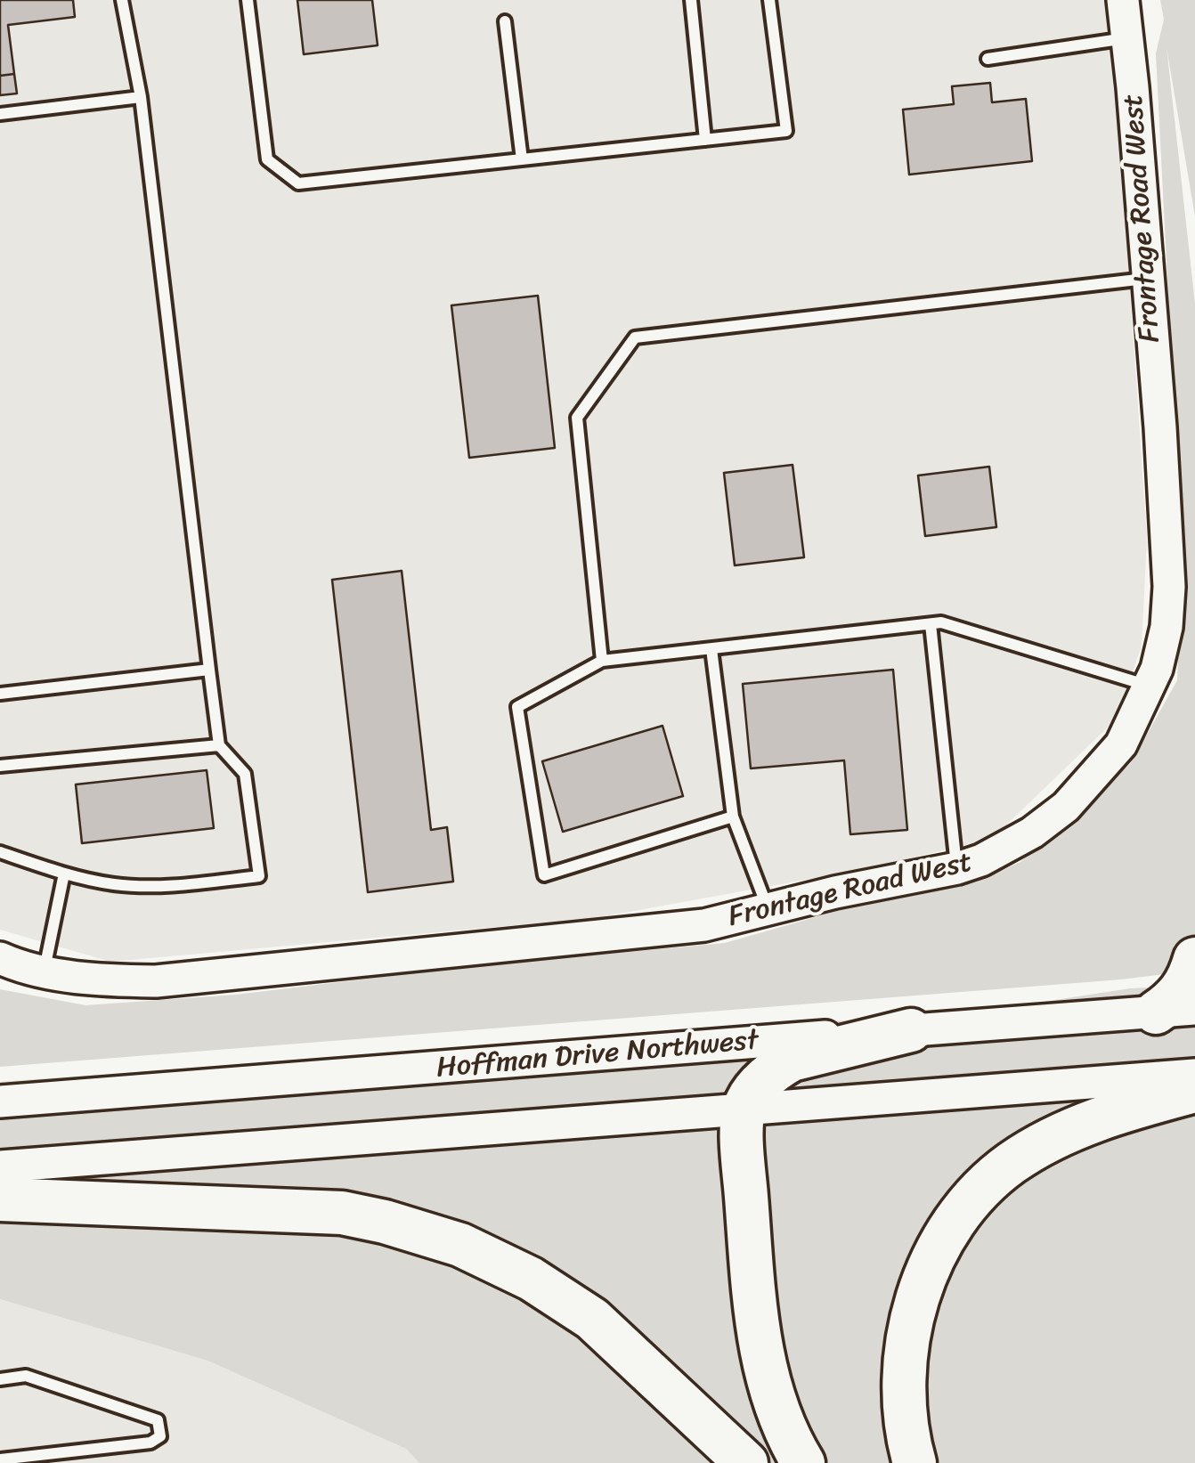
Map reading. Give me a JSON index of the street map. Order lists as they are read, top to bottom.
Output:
{
  "streets": {
    "main road": ["Frontage Road West", "Hoffman Drive Northwest"]
  }
}
